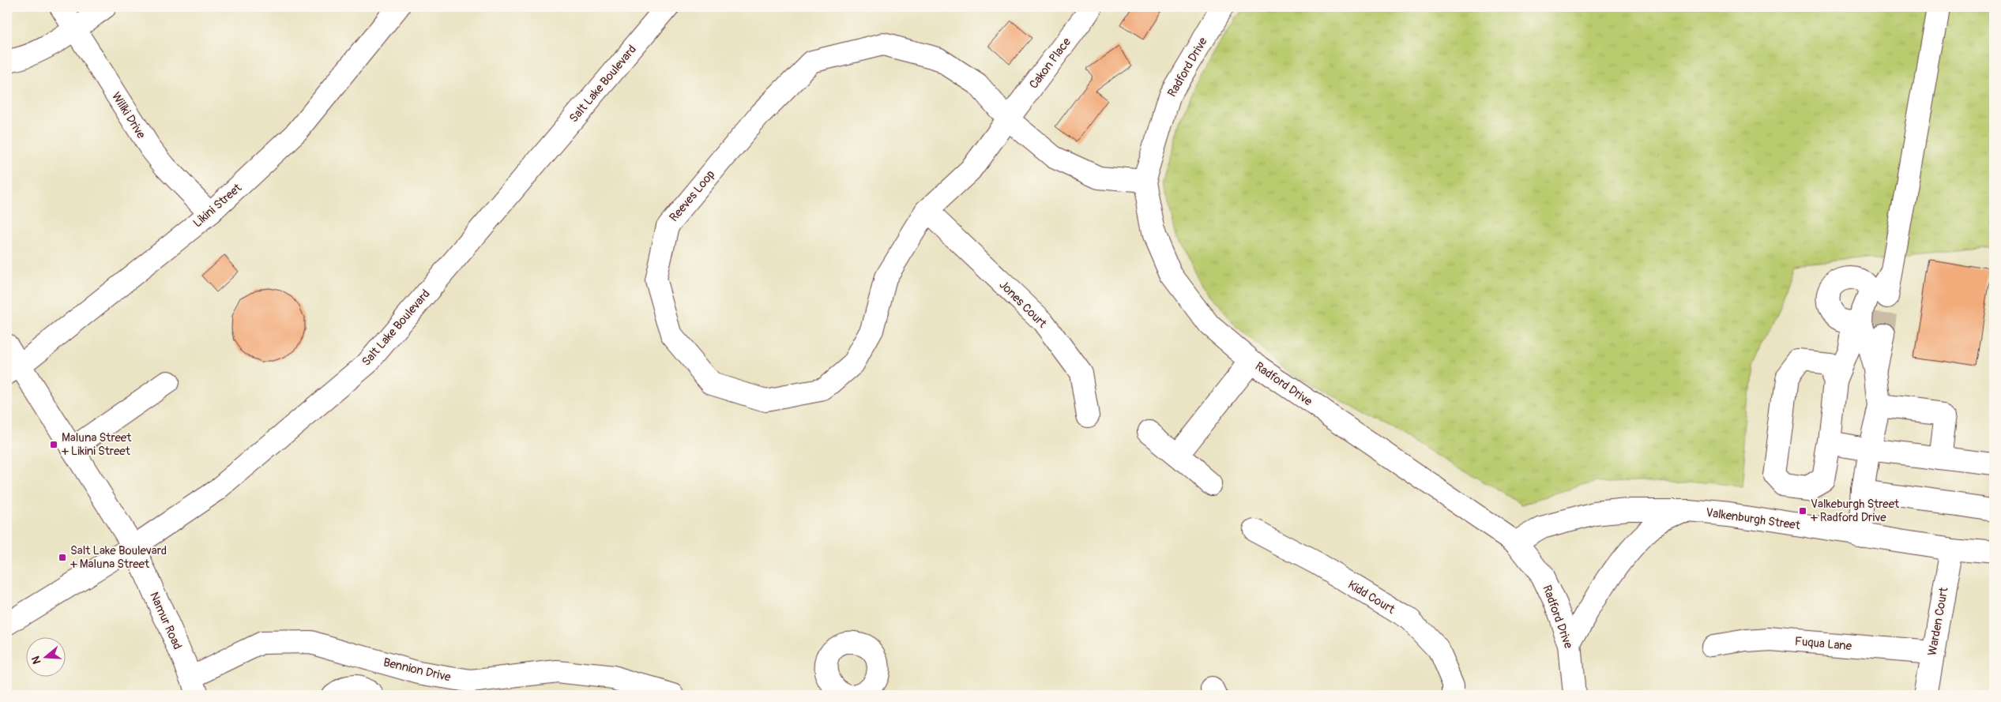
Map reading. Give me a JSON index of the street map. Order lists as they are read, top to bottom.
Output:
{
  "streets": {
    "street": [
      "Cakon Place",
      "Radford Drive",
      "Salt Lake Boulevard",
      "Wiliki Drive",
      "Reeves Loop",
      "Likini Street",
      "Jones Court",
      "Valkenburgh Street",
      "Kidd Court",
      "Namur Road",
      "Warden Court",
      "Fuqua Lane",
      "Bennion Drive"
    ]
  },
  "crossings": [
    ["Cakon Place", "Reeves Loop"],
    ["Radford Drive", "Reeves Loop"],
    ["Radford Drive", "Valkenburgh Street"],
    ["Salt Lake Boulevard", "Namur Road"],
    ["Wiliki Drive", "Likini Street"],
    ["Reeves Loop", "Jones Court"],
    ["Likini Street", "Namur Road"],
    ["Valkenburgh Street", "Warden Court"],
    ["Namur Road", "Bennion Drive"],
    ["Warden Court", "Fuqua Lane"]
  ],
  "places": {
    "transit": ["Maluna Street + Likini Street", "Valkeburgh Street + Radford Drive", "Salt Lake Boulevard + Maluna Street"]
  },
  "north": "left"
}
